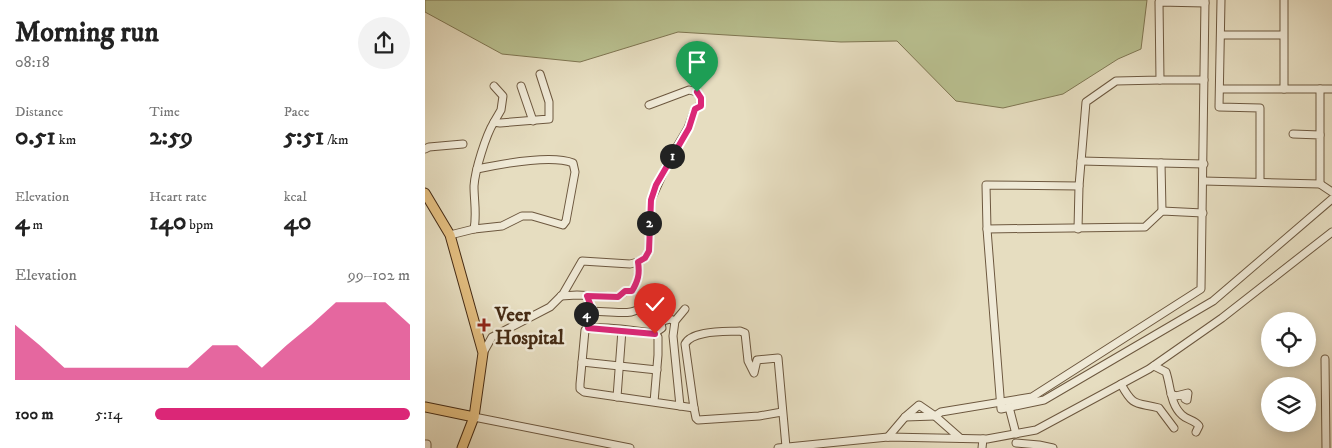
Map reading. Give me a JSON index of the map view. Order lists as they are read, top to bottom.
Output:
{
  "places": {
    "health": ["Veer Hospital"]
  },
  "page": {
    "heading": ["Morning run", "08:18"],
    "stats": [
      ["Distance", "0.51 km"],
      ["Time", "2:59"],
      ["Pace", "5:51 /km"],
      ["Elevation", "4 m"],
      ["Heart rate", "140 bpm"],
      ["kcal", "40"]
    ],
    "pins": ["1", "2", "4"],
    "chart": ["Elevation", "99–102 m"],
    "list": [
      {
        "name": "100 m",
        "note": "5:14"
      }
    ]
  }
}
